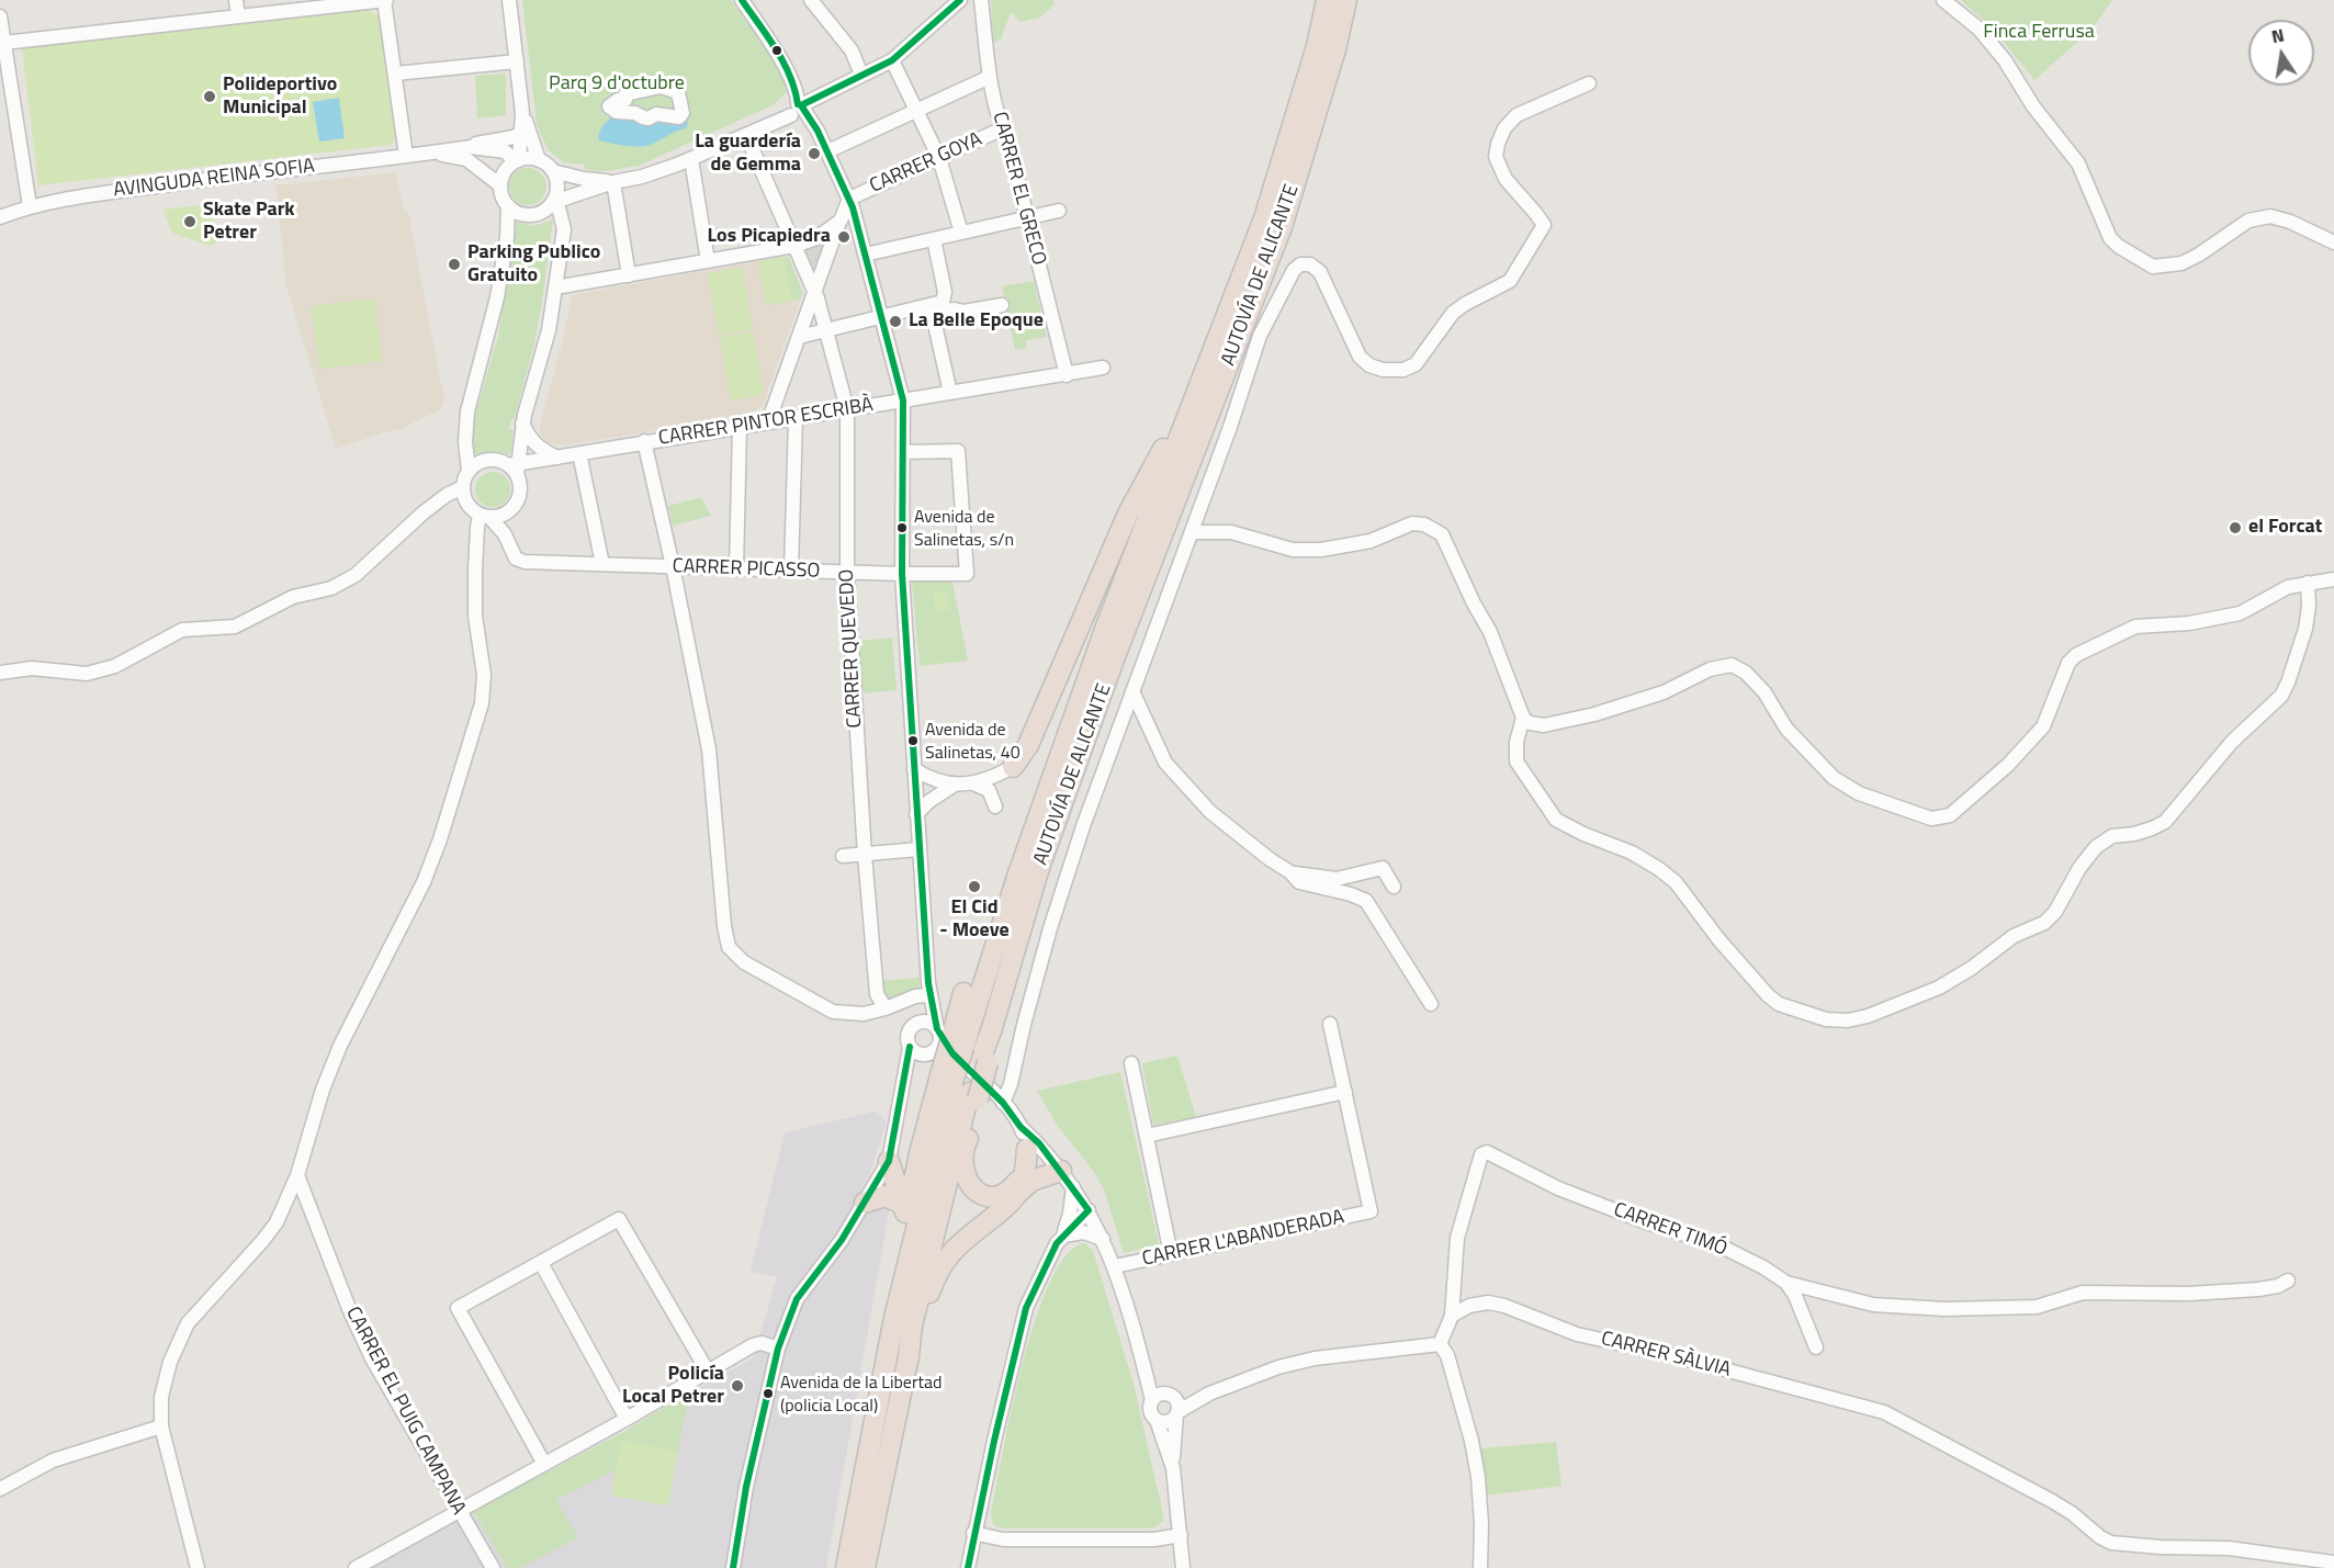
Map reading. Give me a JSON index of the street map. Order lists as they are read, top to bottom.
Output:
{
  "streets": {
    "highway": ["AUTOVÍA DE ALICANTE"],
    "street": [
      "CARRER GOYA",
      "AVINGUDA REINA SOFIA",
      "CARRER EL GRECO",
      "CARRER PINTOR ESCRIBÀ",
      "CARRER PICASSO",
      "CARRER QUEVEDO",
      "CARRER TIMÓ",
      "CARRER L'ABANDERADA",
      "CARRER SÀLVIA",
      "CARRER EL PUIG CAMPANA"
    ]
  },
  "crossings": [
    ["CARRER GOYA", "CARRER EL GRECO"],
    ["CARRER EL GRECO", "CARRER PINTOR ESCRIBÀ"],
    ["CARRER PINTOR ESCRIBÀ", "CARRER PICASSO"],
    ["CARRER PINTOR ESCRIBÀ", "CARRER QUEVEDO"],
    ["CARRER PICASSO", "CARRER QUEVEDO"],
    ["CARRER TIMÓ", "CARRER SÀLVIA"]
  ],
  "parks": ["Finca Ferrusa", "Parq 9 d'octubre"],
  "places": [
    "Polideportivo Municipal",
    "La guardería de Gemma",
    "Skate Park Petrer",
    "Los Picapiedra",
    "Parking Publico Gratuito",
    "La Belle Epoque",
    "Avenida de Salinetas, s/n",
    "el Forcat",
    "Avenida de Salinetas, 40",
    "El Cid - Moeve",
    "Policía Local Petrer",
    "Avenida de la Libertad (policia Local)"
  ],
  "north": "top"
}
